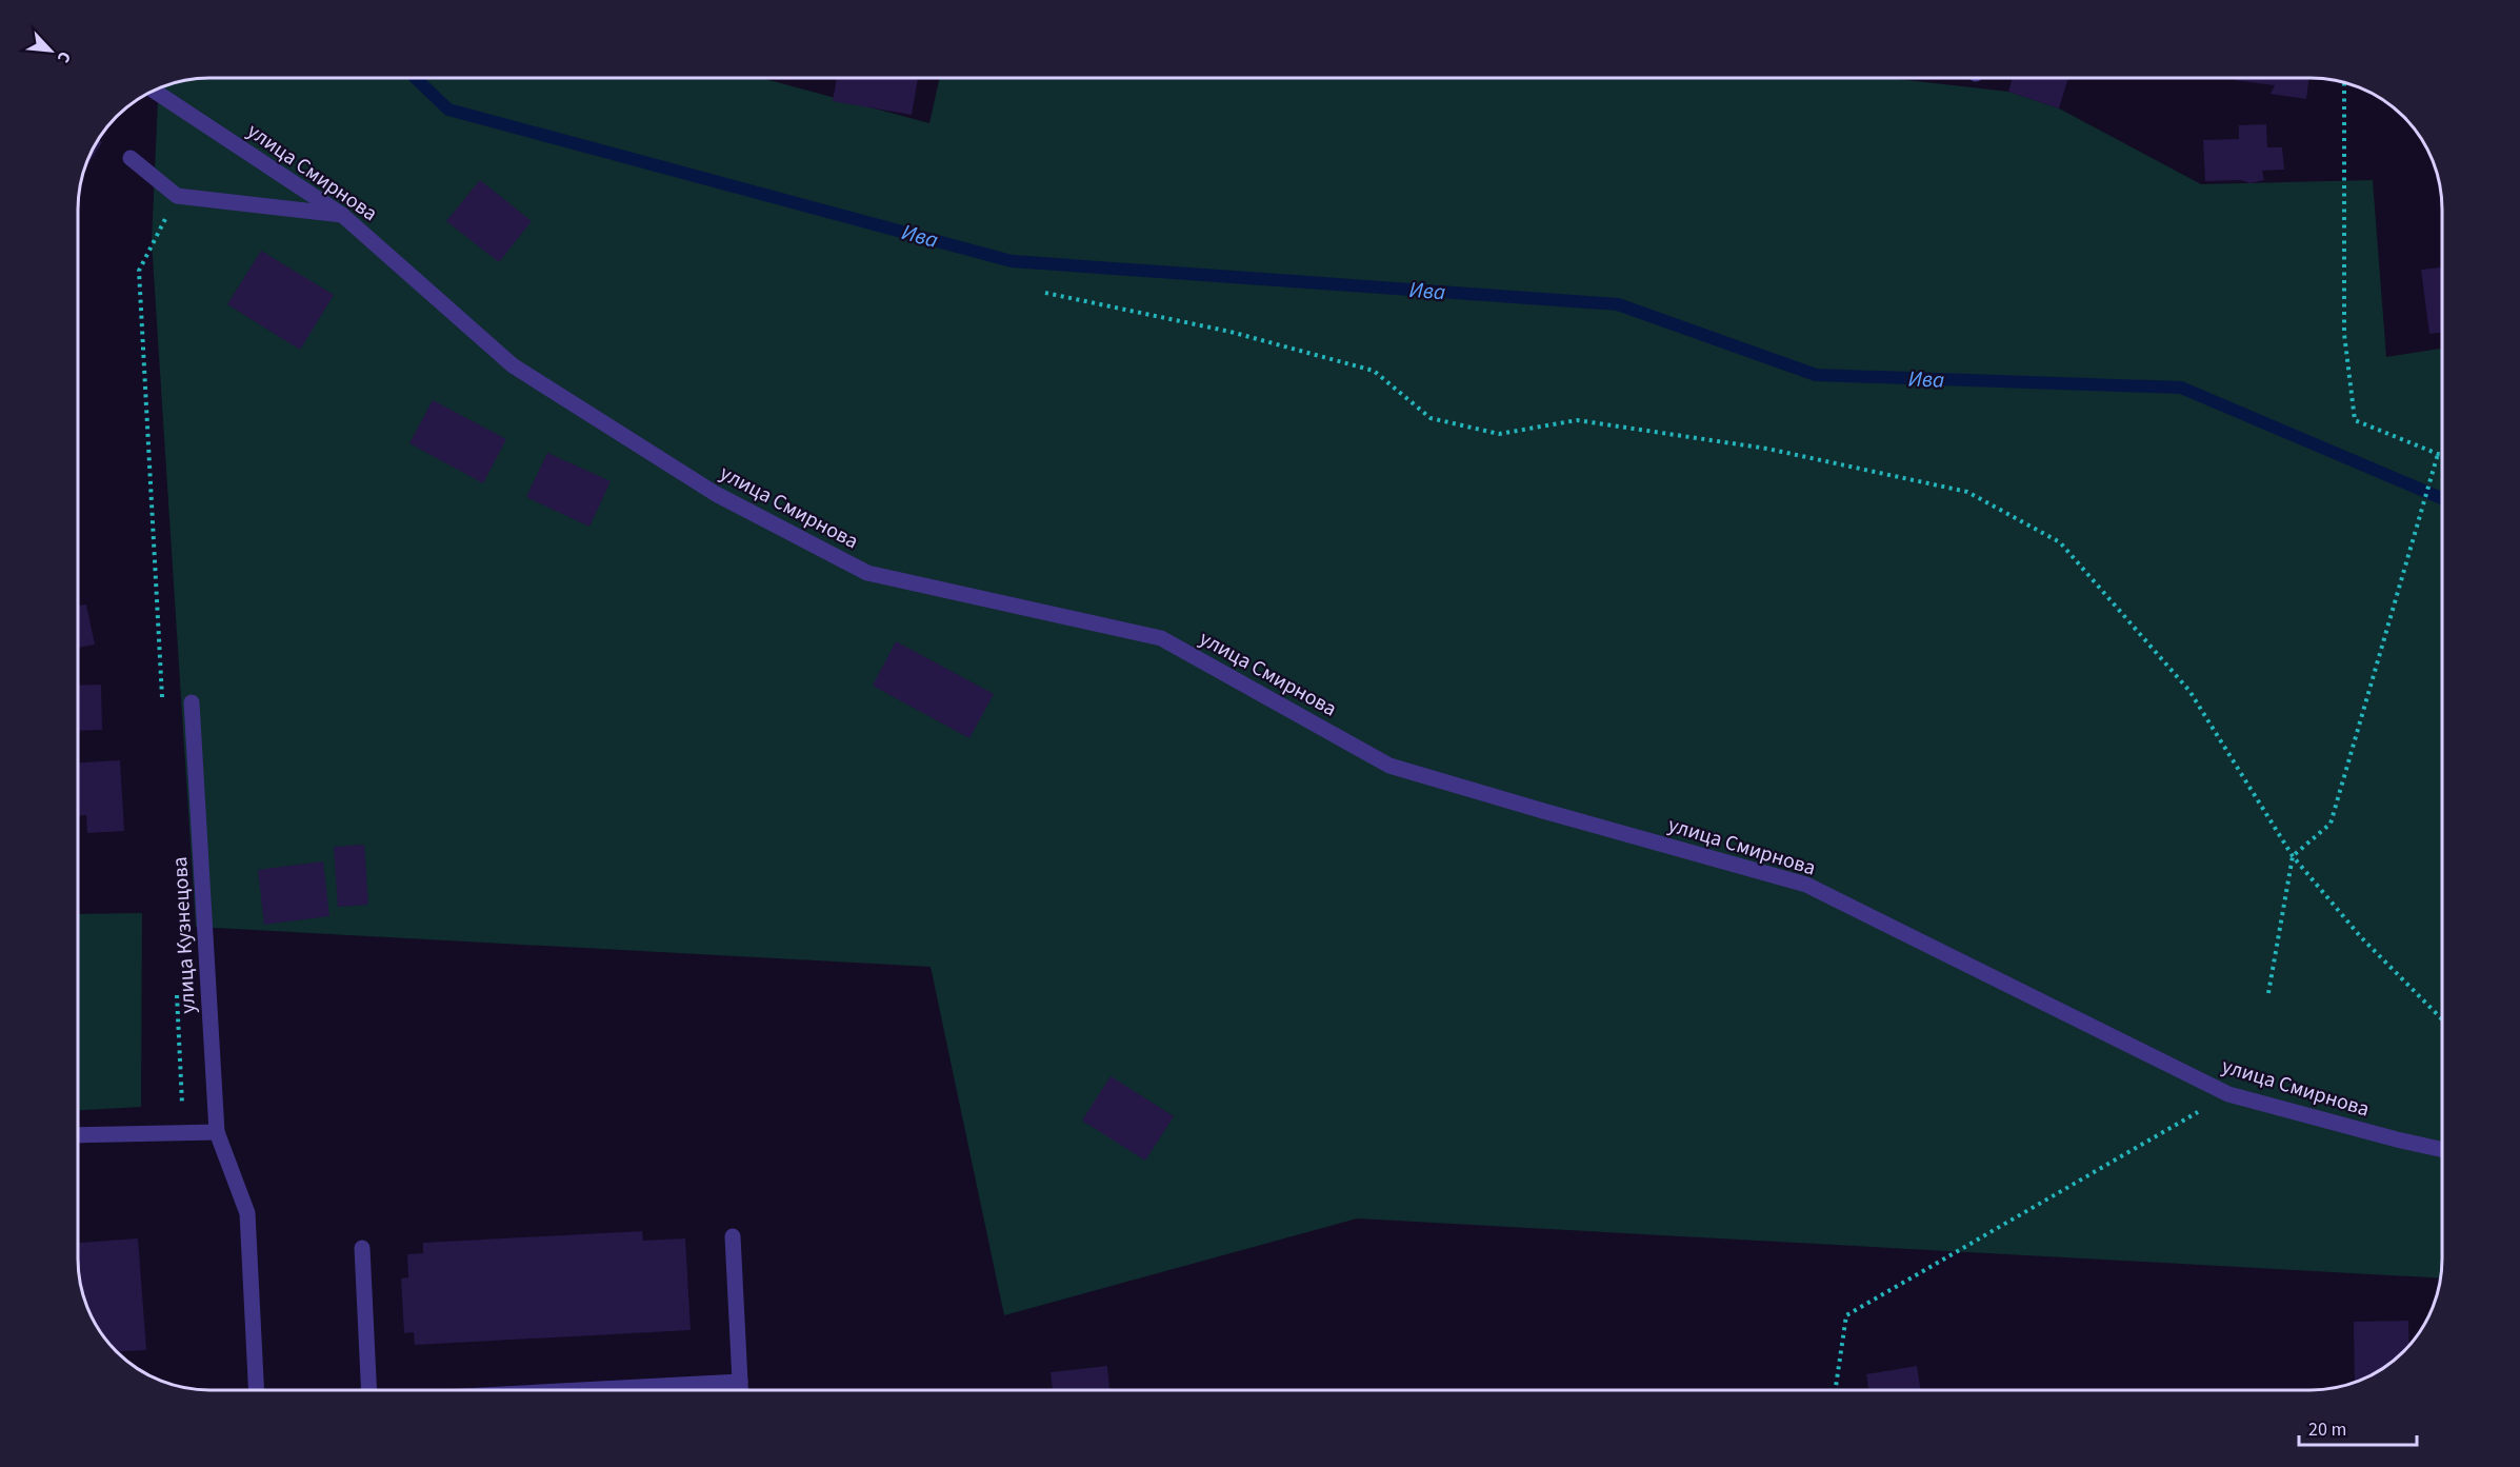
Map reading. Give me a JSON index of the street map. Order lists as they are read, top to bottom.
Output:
{
  "streets": {
    "street": ["улица Смирнова", "улица Кузнецова"]
  },
  "water": ["Ива"],
  "scale_bar": "20 m",
  "north": "bottom right"
}
